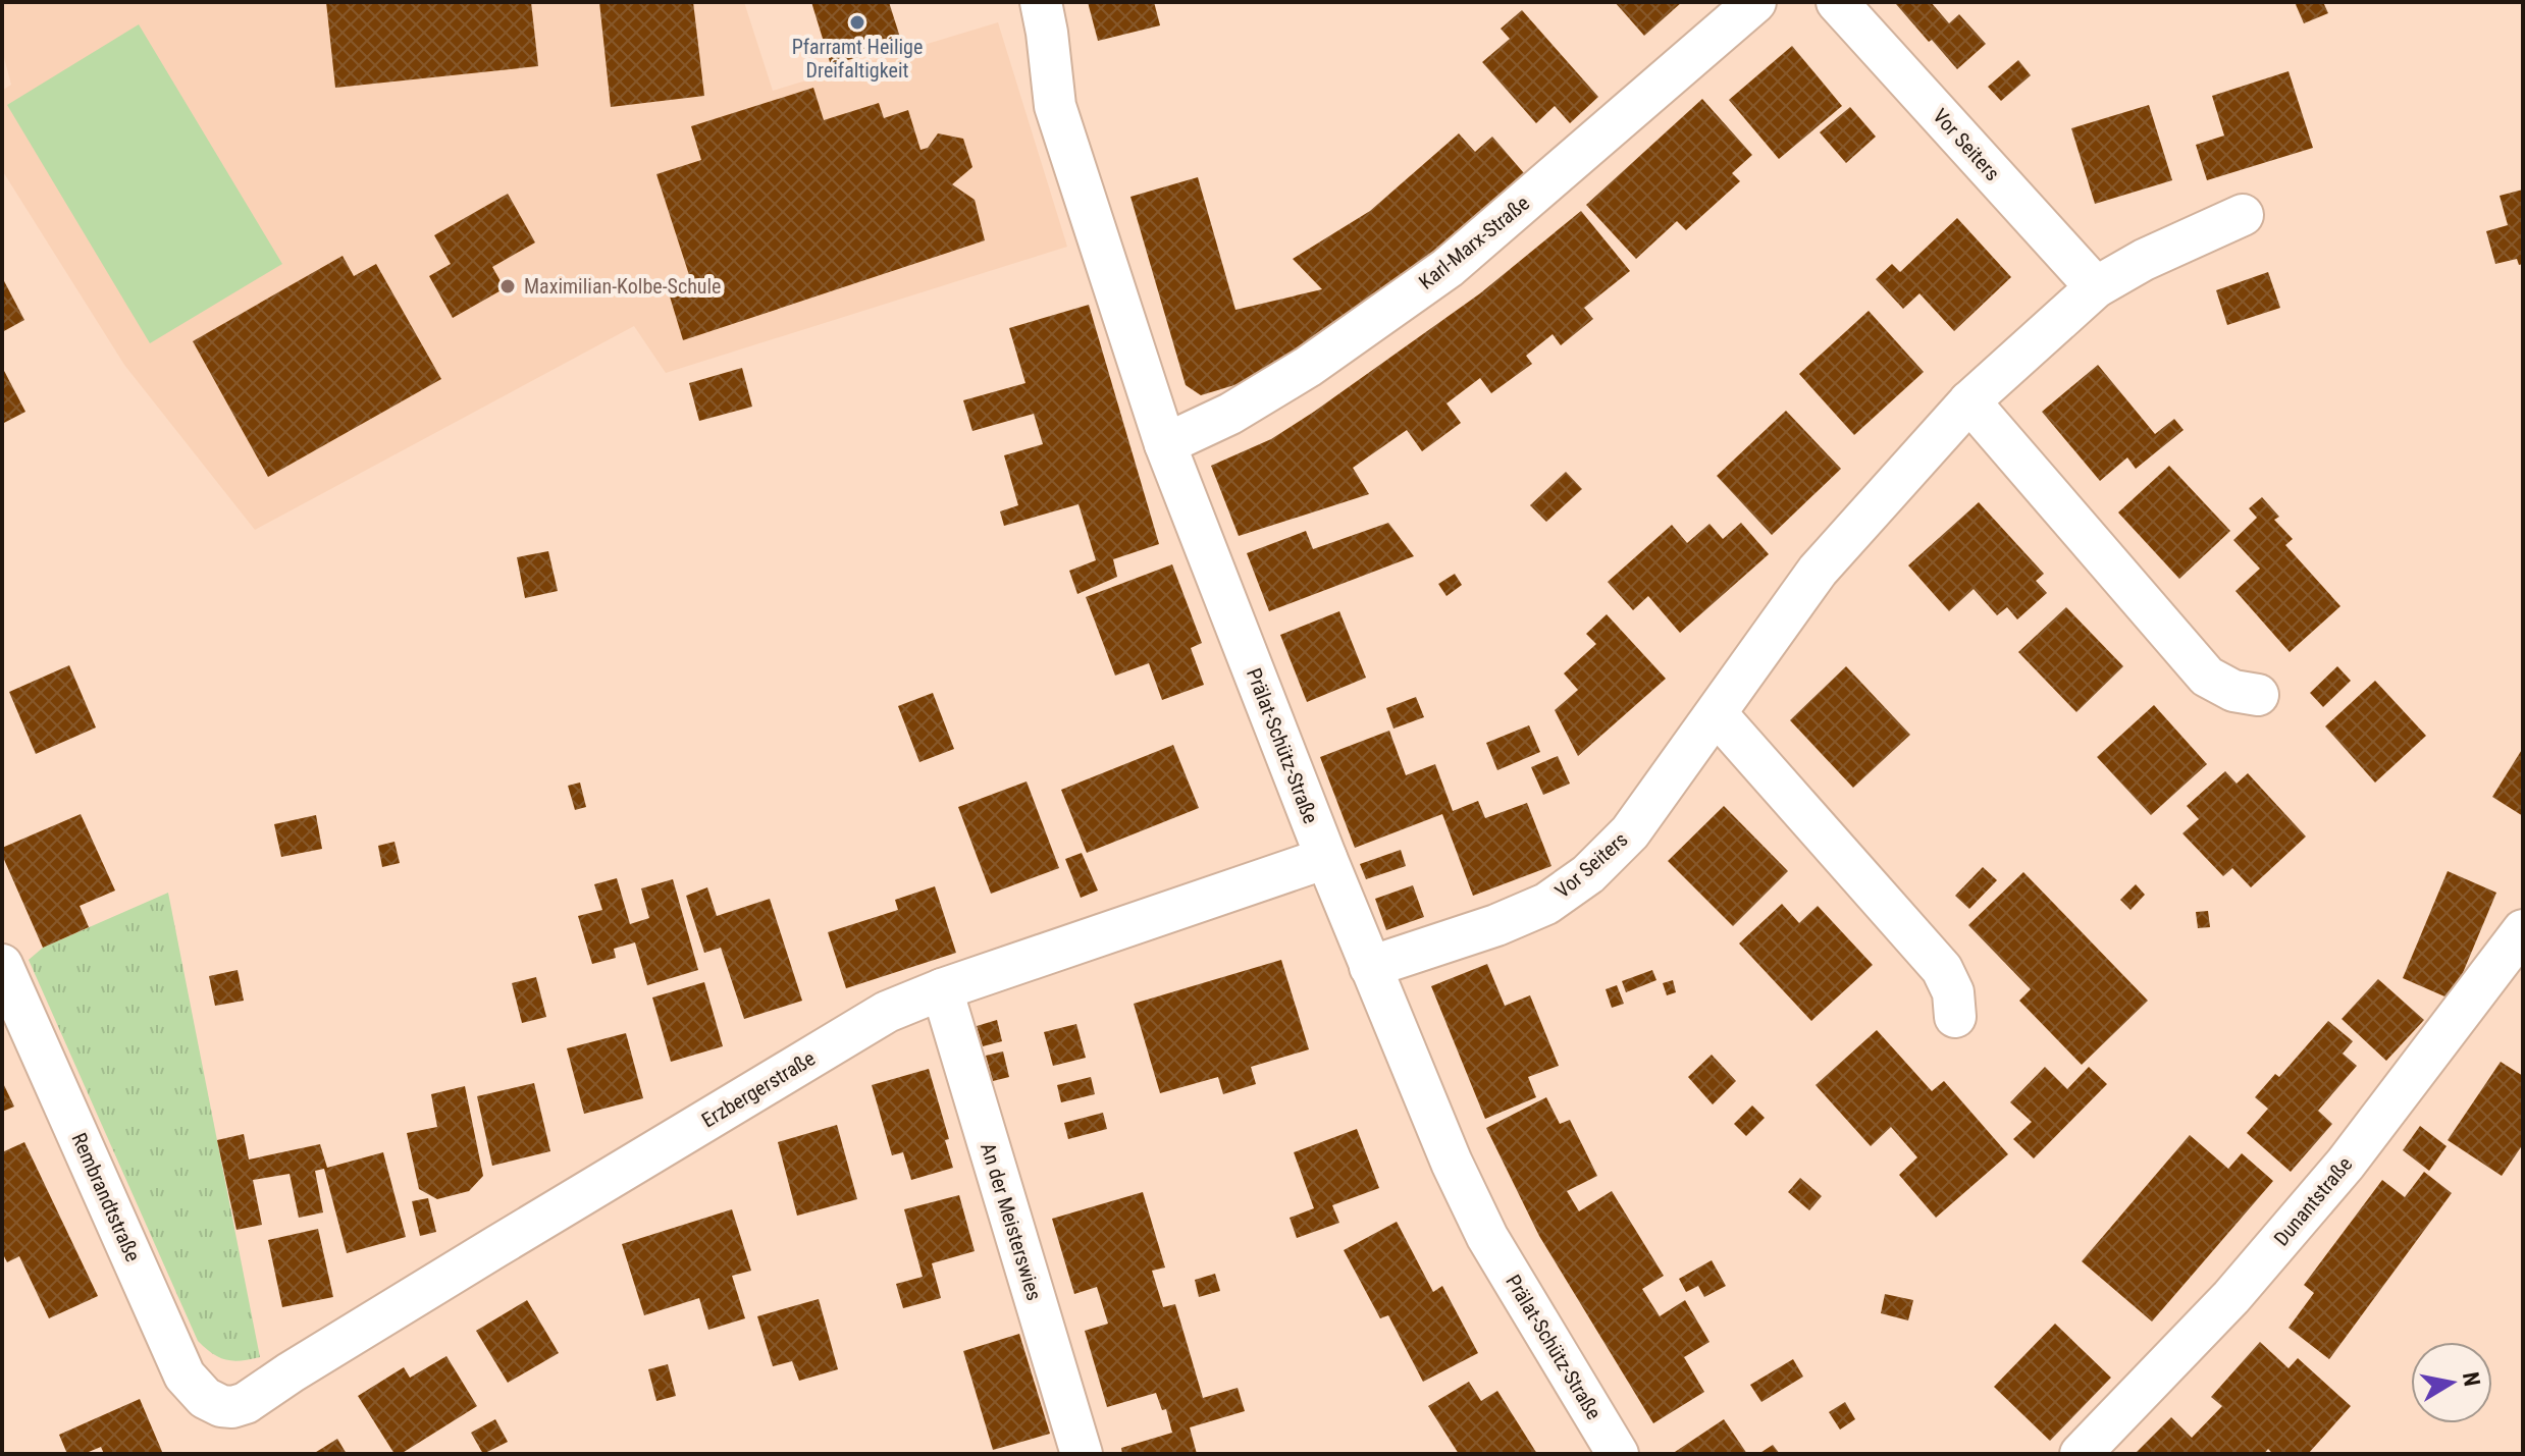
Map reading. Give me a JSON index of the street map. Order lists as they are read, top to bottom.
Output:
{
  "streets": {
    "street": [
      "Vor Seiters",
      "Karl-Marx-Straße",
      "Prälat-Schütz-Straße",
      "Erzbergerstraße",
      "Rembrandtstraße",
      "Dunantstraße",
      "An der Meisterswies"
    ]
  },
  "crossings": [
    ["Vor Seiters", "Prälat-Schütz-Straße"],
    ["Karl-Marx-Straße", "Prälat-Schütz-Straße"],
    ["Prälat-Schütz-Straße", "Erzbergerstraße"],
    ["Erzbergerstraße", "Rembrandtstraße"],
    ["Erzbergerstraße", "An der Meisterswies"]
  ],
  "places": ["Pfarramt Heilige Dreifaltigkeit", "Maximilian-Kolbe-Schule"],
  "north": "right"
}
